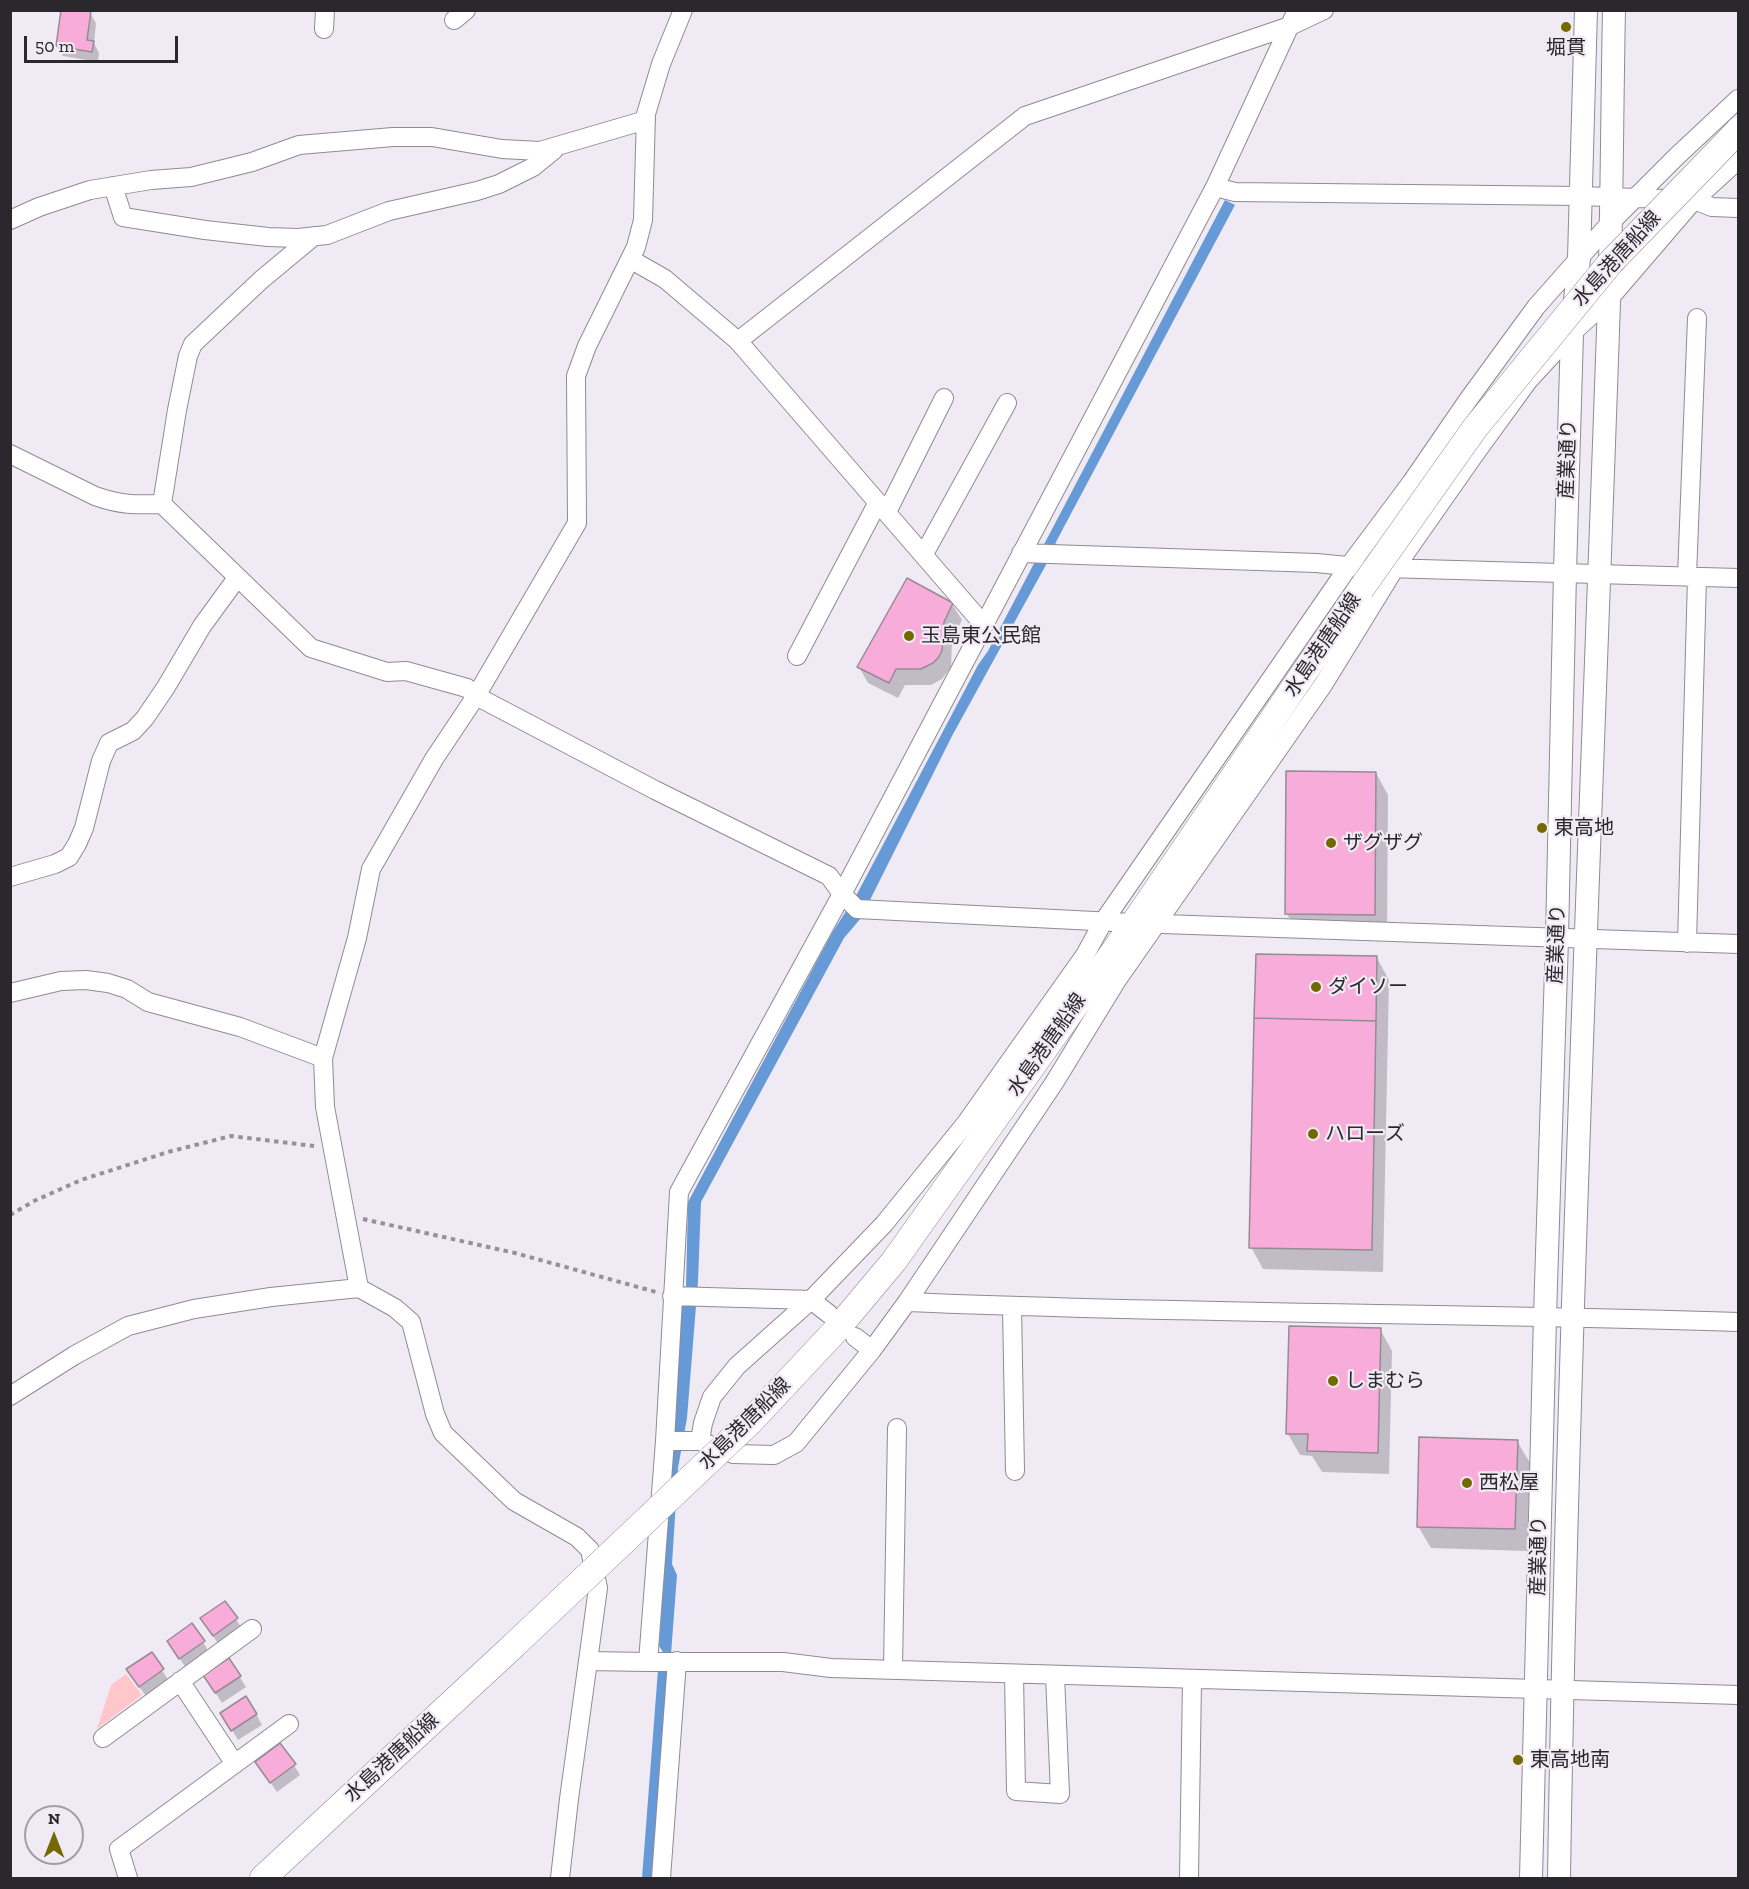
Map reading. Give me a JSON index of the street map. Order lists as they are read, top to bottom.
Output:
{
  "streets": {
    "main road": ["水島港唐船線"],
    "street": ["産業通り"]
  },
  "places": [
    "堀貫",
    "玉島東公民館",
    "東高地",
    "ザグザグ",
    "ダイソー",
    "ハローズ",
    "しまむら",
    "西松屋",
    "東高地南"
  ],
  "scale_bar": "50 m",
  "north": "top"
}
